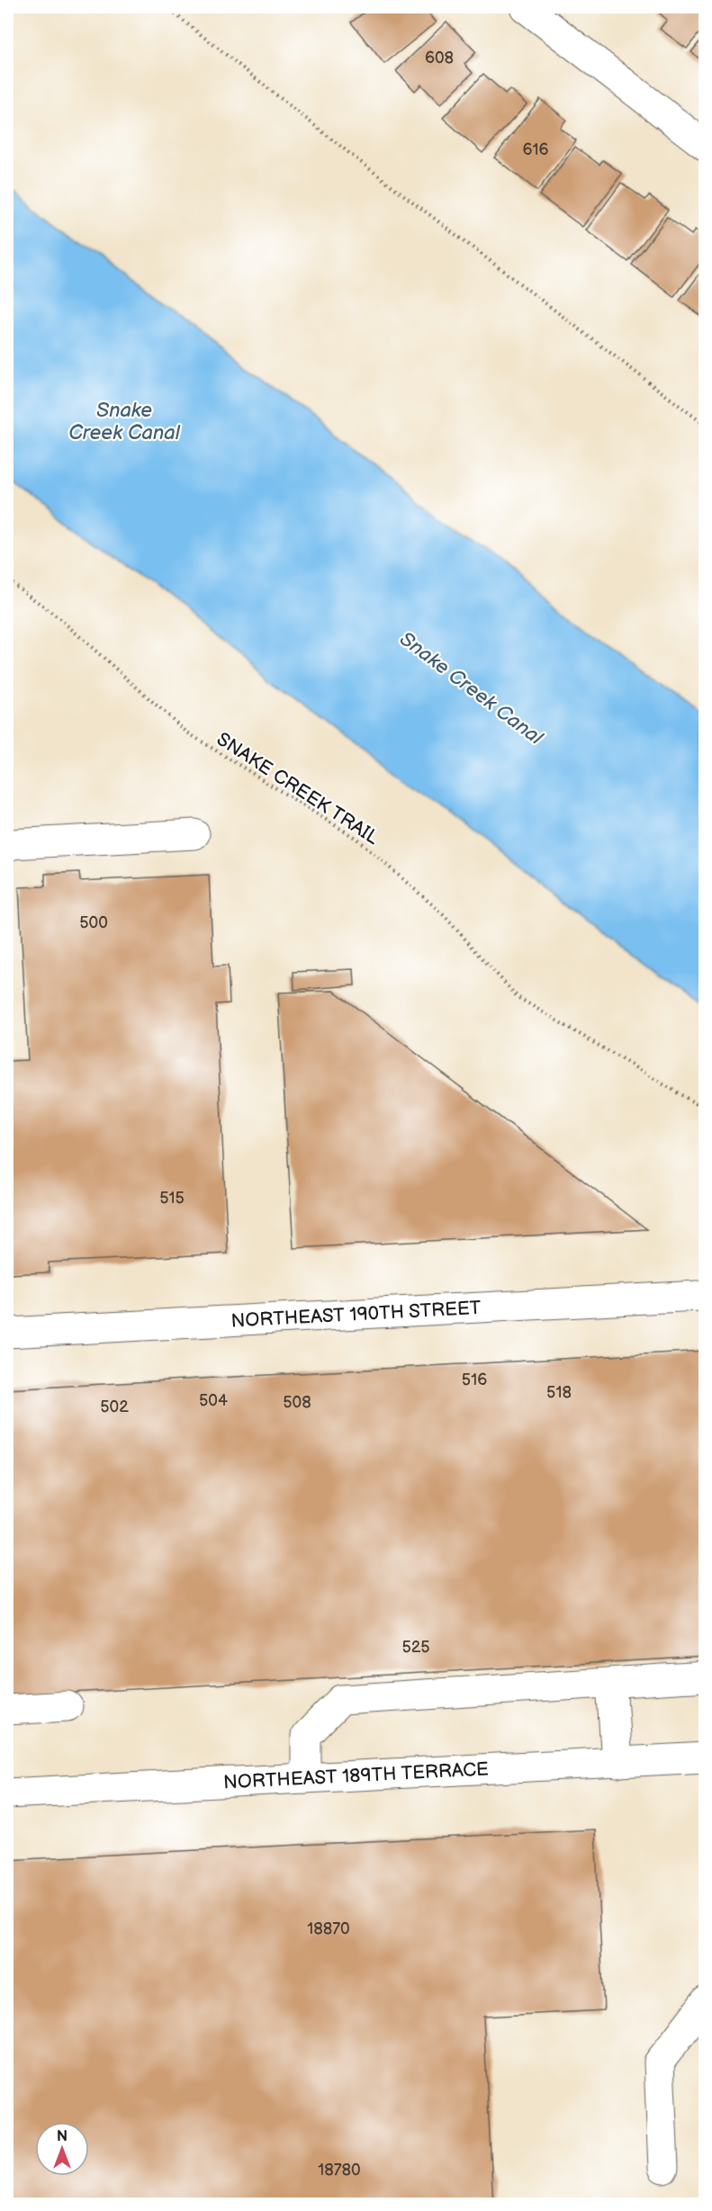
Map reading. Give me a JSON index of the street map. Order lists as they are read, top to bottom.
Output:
{
  "streets": {
    "street": ["NORTHEAST 190TH STREET", "NORTHEAST 189TH TERRACE"],
    "path": ["SNAKE CREEK TRAIL"]
  },
  "water": ["Snake Creek Canal"],
  "house_numbers": [
    "608",
    "616",
    "500",
    "515",
    "516",
    "518",
    "504",
    "508",
    "502",
    "525",
    "18870",
    "18780"
  ],
  "north": "top"
}
